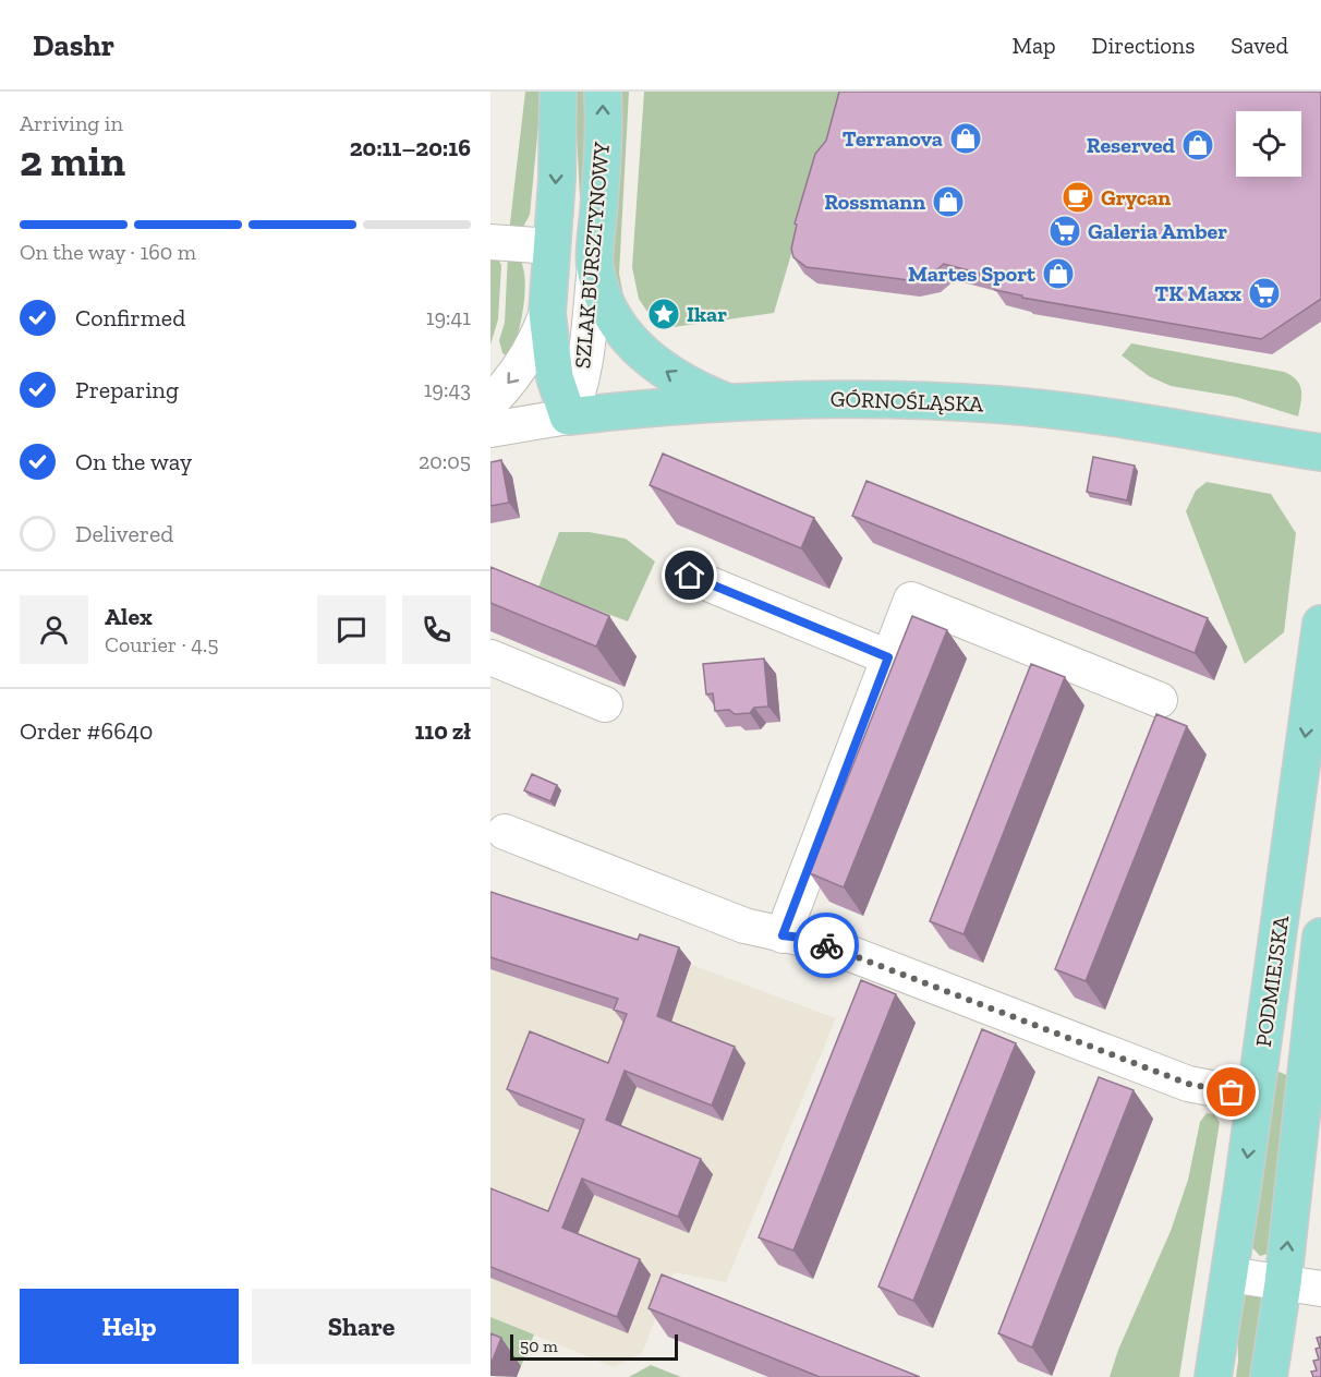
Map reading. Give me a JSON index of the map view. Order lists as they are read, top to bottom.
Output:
{
  "streets": {
    "main road": ["SZLAK BURSZTYNOWY", "GÓRNOŚLĄSKA", "PODMIEJSKA"]
  },
  "crossings": [
    ["SZLAK BURSZTYNOWY", "GÓRNOŚLĄSKA"]
  ],
  "places": {
    "shop": [
      "Terranova",
      "Reserved",
      "Rossmann",
      "Martes Sport"
    ],
    "cafe": ["Grycan"],
    "supermarket": ["Galeria Amber", "TK Maxx"],
    "place": ["Ikar"]
  },
  "scale_bar": "50 m",
  "page": {
    "header": "Dashr",
    "nav": ["Map", "Directions", "Saved"],
    "heading": ["2 min", "Arriving in", "20:11–20:16"],
    "panel": [
      "Alex",
      "Courier · 4.5",
      "Order #6640",
      "110 zł"
    ],
    "bar": "On the way · 160 m",
    "list": [
      ["Confirmed", "19:41"],
      ["Preparing", "19:43"],
      ["On the way", "20:05"],
      "Delivered"
    ],
    "buttons": ["Help", "Share"],
    "scale": "50 m"
  }
}
